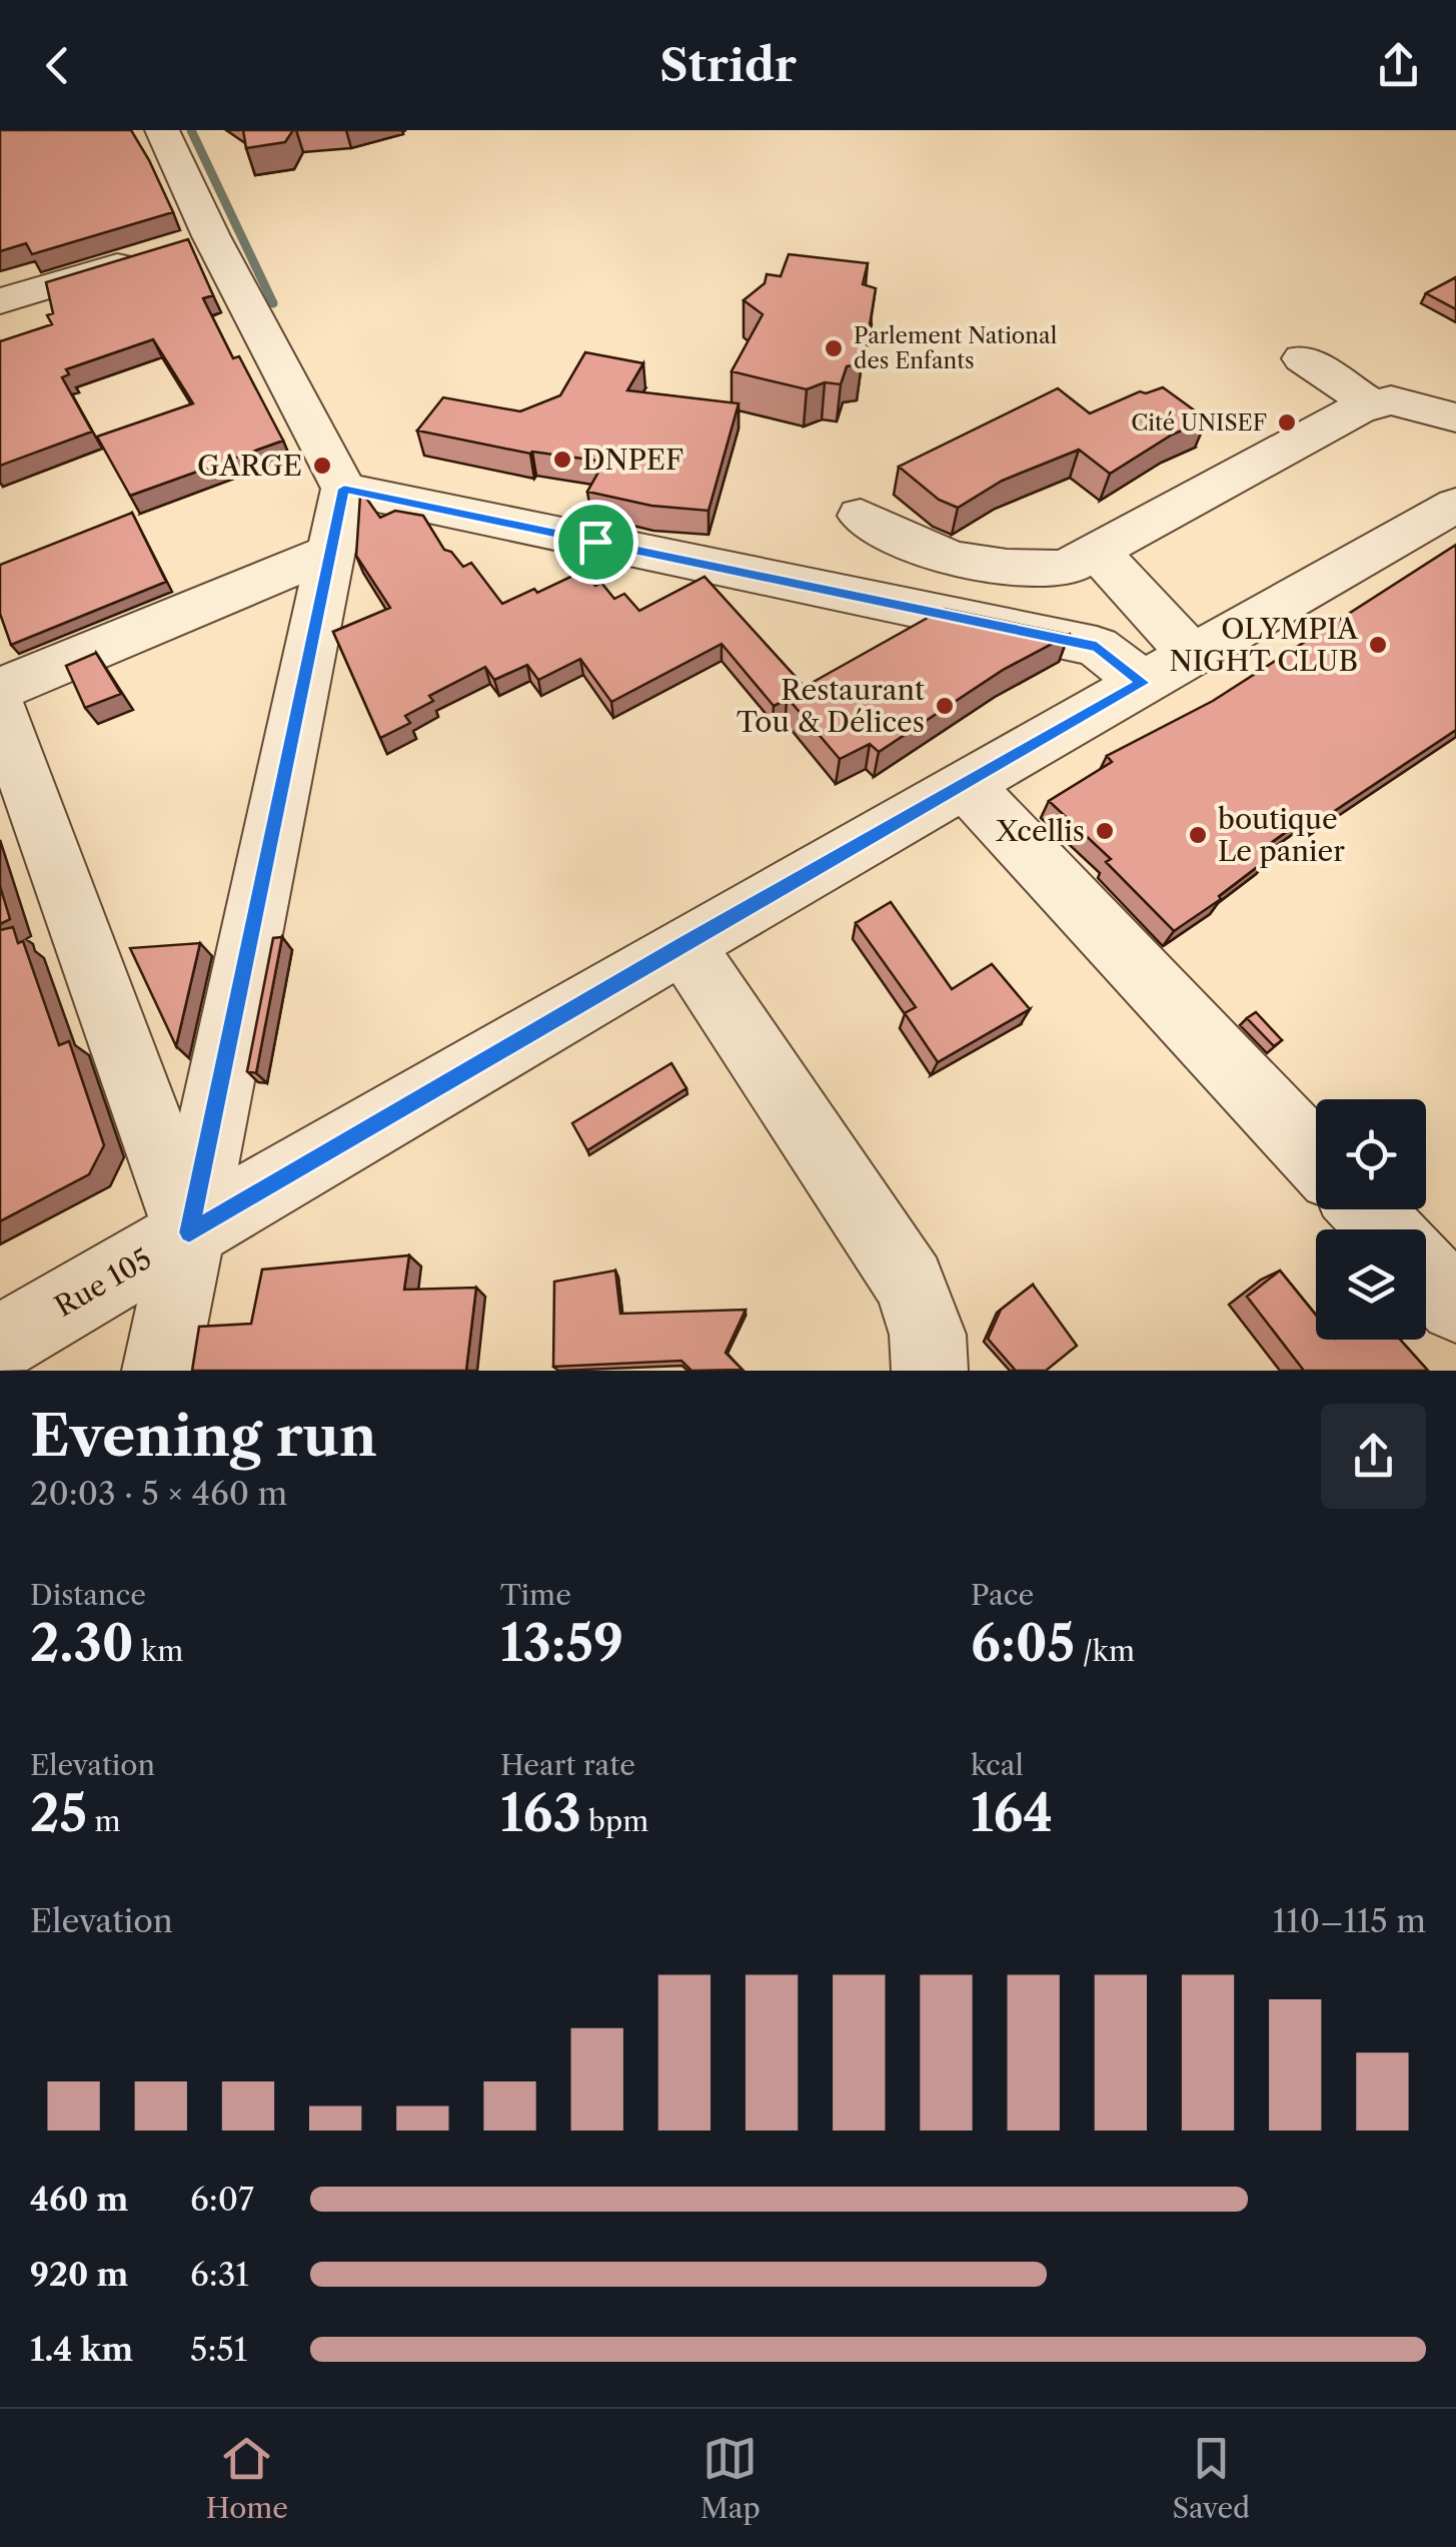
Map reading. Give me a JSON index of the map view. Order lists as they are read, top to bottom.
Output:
{
  "streets": {
    "street": ["Rue 105"]
  },
  "places": [
    "Parlement National des Enfants",
    "Cité UNISEF",
    "DNPEF",
    "GARGE",
    "OLYMPIA NIGHT CLUB",
    "Restaurant Tou & Délices",
    "Xcellis",
    "boutique Le panier"
  ],
  "page": {
    "header": "Stridr",
    "heading": ["Evening run", "20:03 · 5 × 460 m"],
    "stats": [
      ["Distance", "2.30 km"],
      ["Time", "13:59"],
      ["Pace", "6:05 /km"],
      ["Elevation", "25 m"],
      ["Heart rate", "163 bpm"],
      ["kcal", "164"]
    ],
    "chart": ["Elevation", "110–115 m"],
    "list": [
      {
        "name": "460 m",
        "note": "6:07"
      },
      {
        "name": "920 m",
        "note": "6:31"
      },
      {
        "name": "1.4 km",
        "note": "5:51"
      }
    ],
    "tabs": ["Home", "Map", "Saved"]
  }
}
